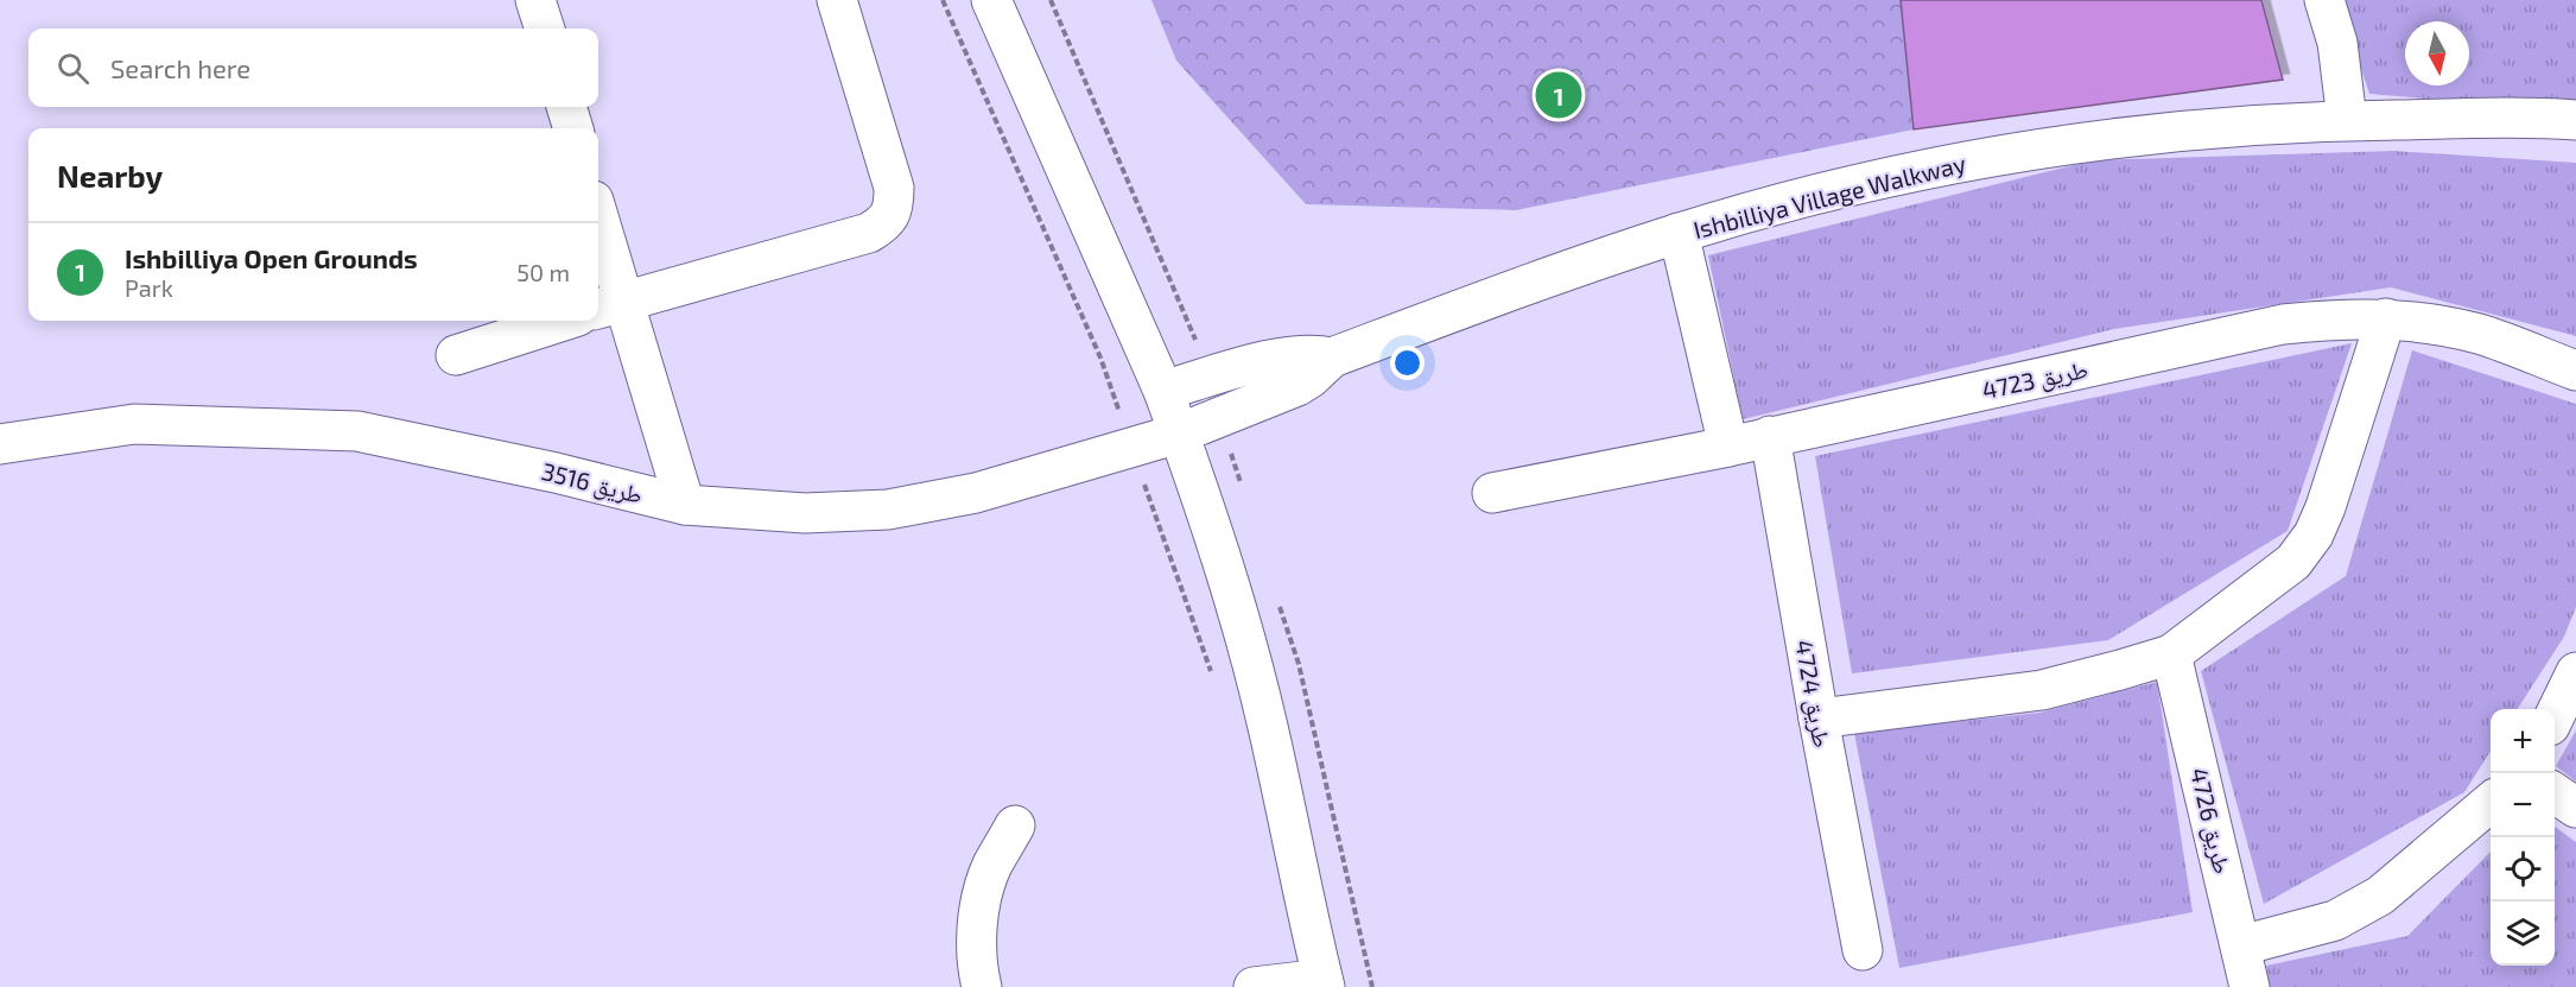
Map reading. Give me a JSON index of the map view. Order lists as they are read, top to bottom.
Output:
{
  "streets": {
    "street": [
      "Ishbilliya Village Walkway",
      "طريق 4723",
      "طريق 3516",
      "طريق 4724",
      "طريق 4726"
    ]
  },
  "crossings": [
    ["Ishbilliya Village Walkway", "طريق 3516"],
    ["طريق 4723", "طريق 4724"]
  ],
  "north": "bottom",
  "page": {
    "search": "Search here",
    "pins": "1",
    "heading": "Nearby",
    "list": [
      {
        "mark": "1",
        "name": "Ishbilliya Open Grounds",
        "note": "Park",
        "value": "50 m"
      }
    ],
    "map_buttons": ["+", "−"]
  }
}
